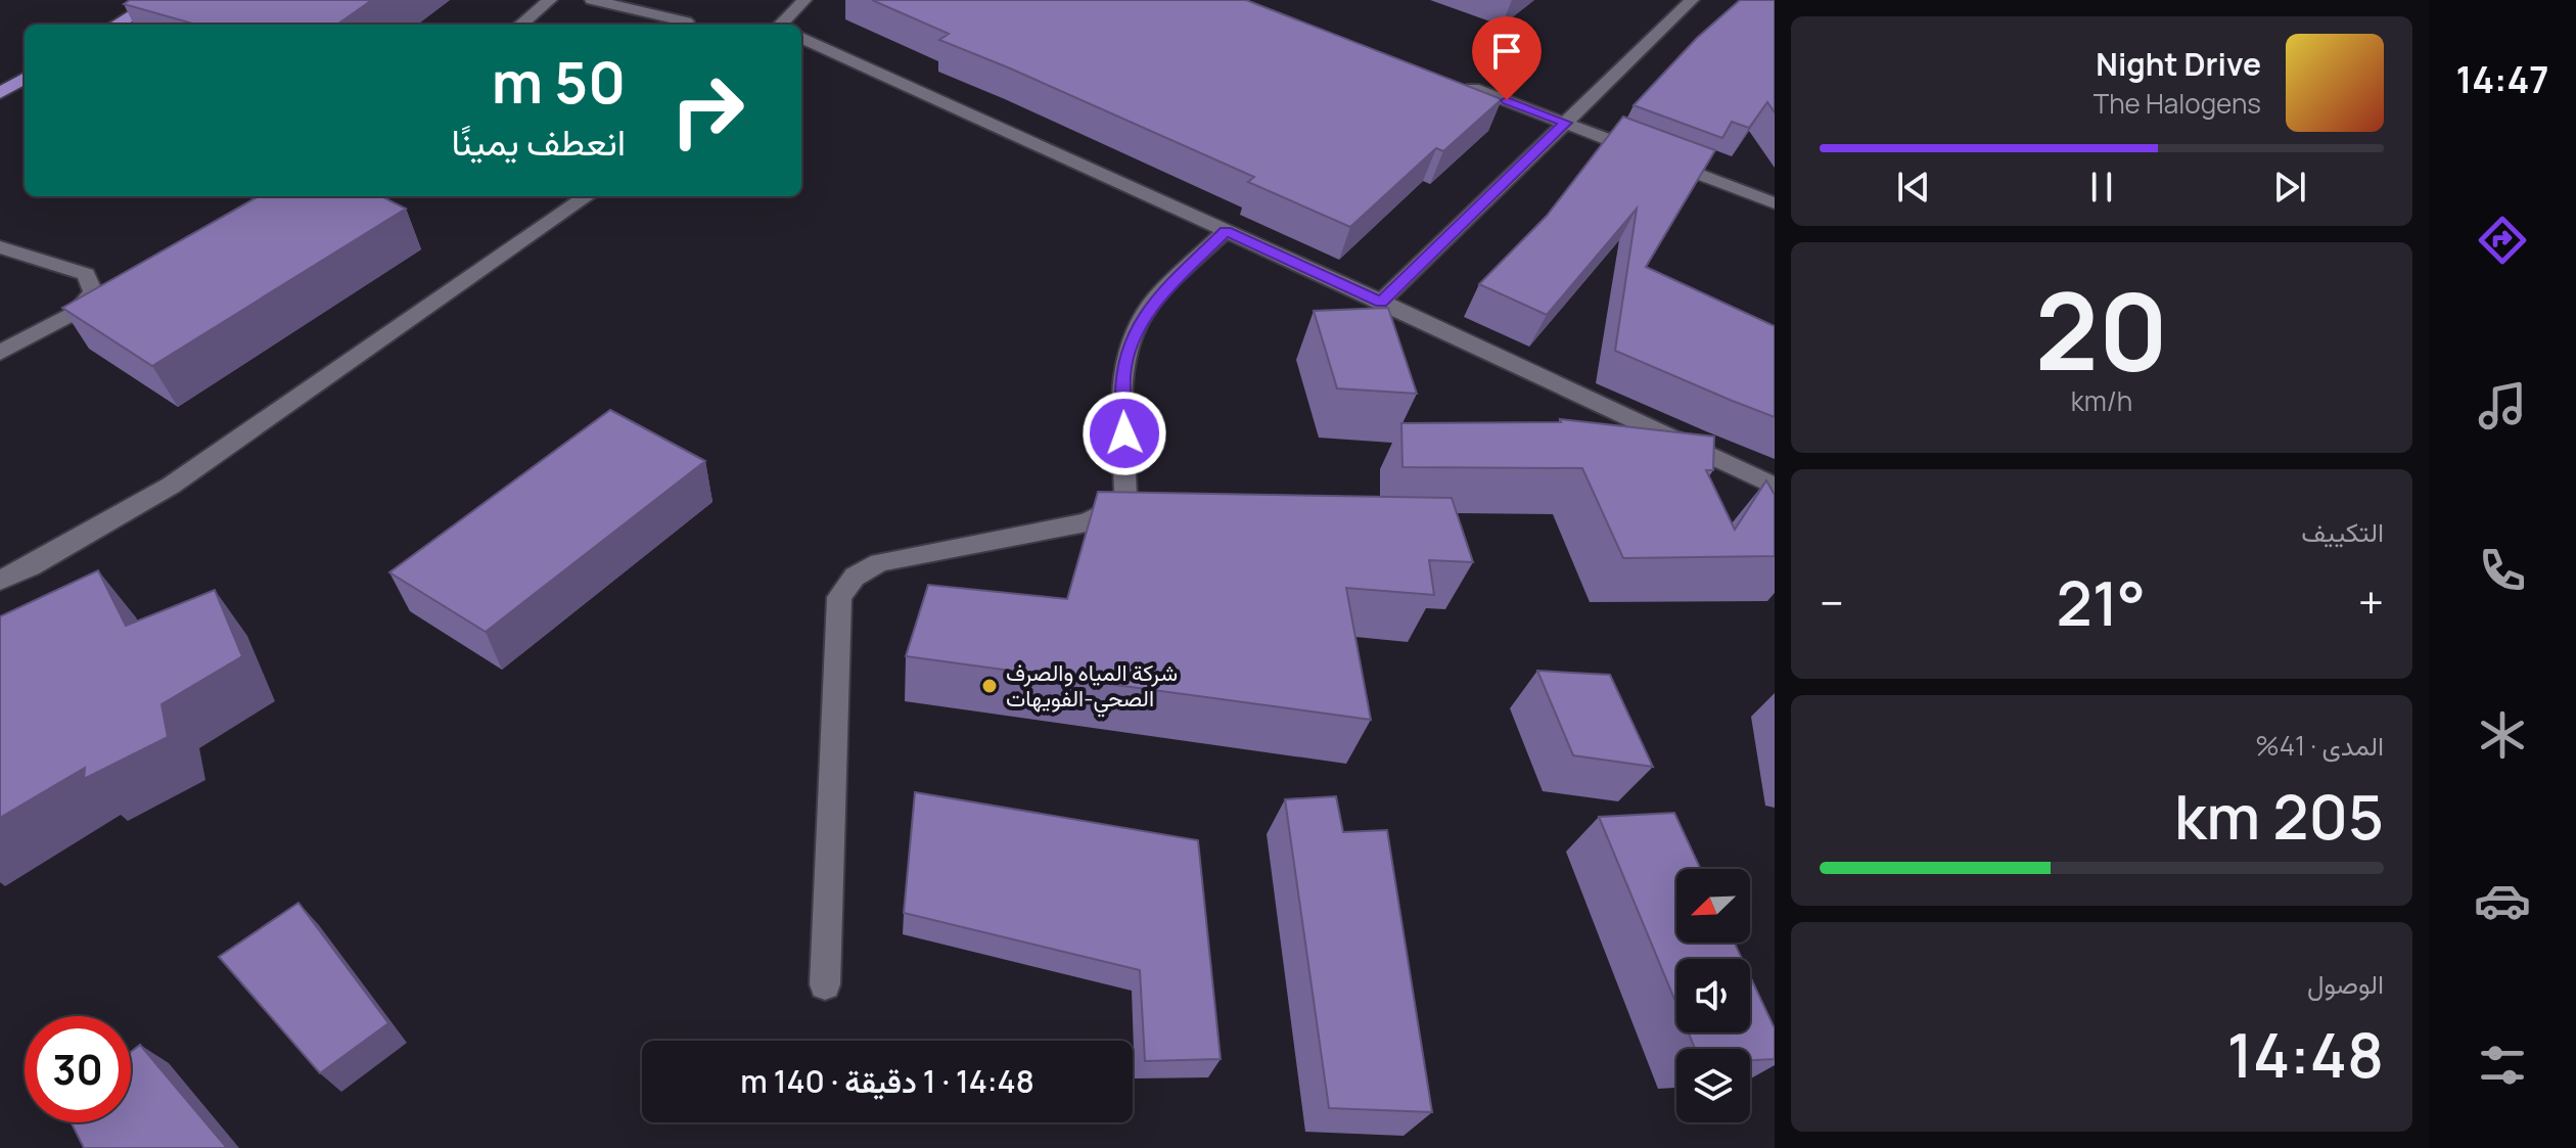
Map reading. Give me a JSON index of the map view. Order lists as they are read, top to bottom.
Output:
{
  "places": ["شركة المياه والصرف الصحي-الفويهات"],
  "north": "bottom left",
  "page": {
    "tabs": "14:47",
    "turn": ["50 m", "انعطف يمينًا"],
    "song": ["Night Drive", "The Halogens"],
    "tile": [
      ["20", "km/h"],
      "التكييف",
      ["المدى · 41%", "205 km"],
      ["الوصول", "14:48"]
    ],
    "heat": ["−", "21°", "+"],
    "limit": "30",
    "trip": "14:48 · 1 دقيقة · 140 m"
  }
}
